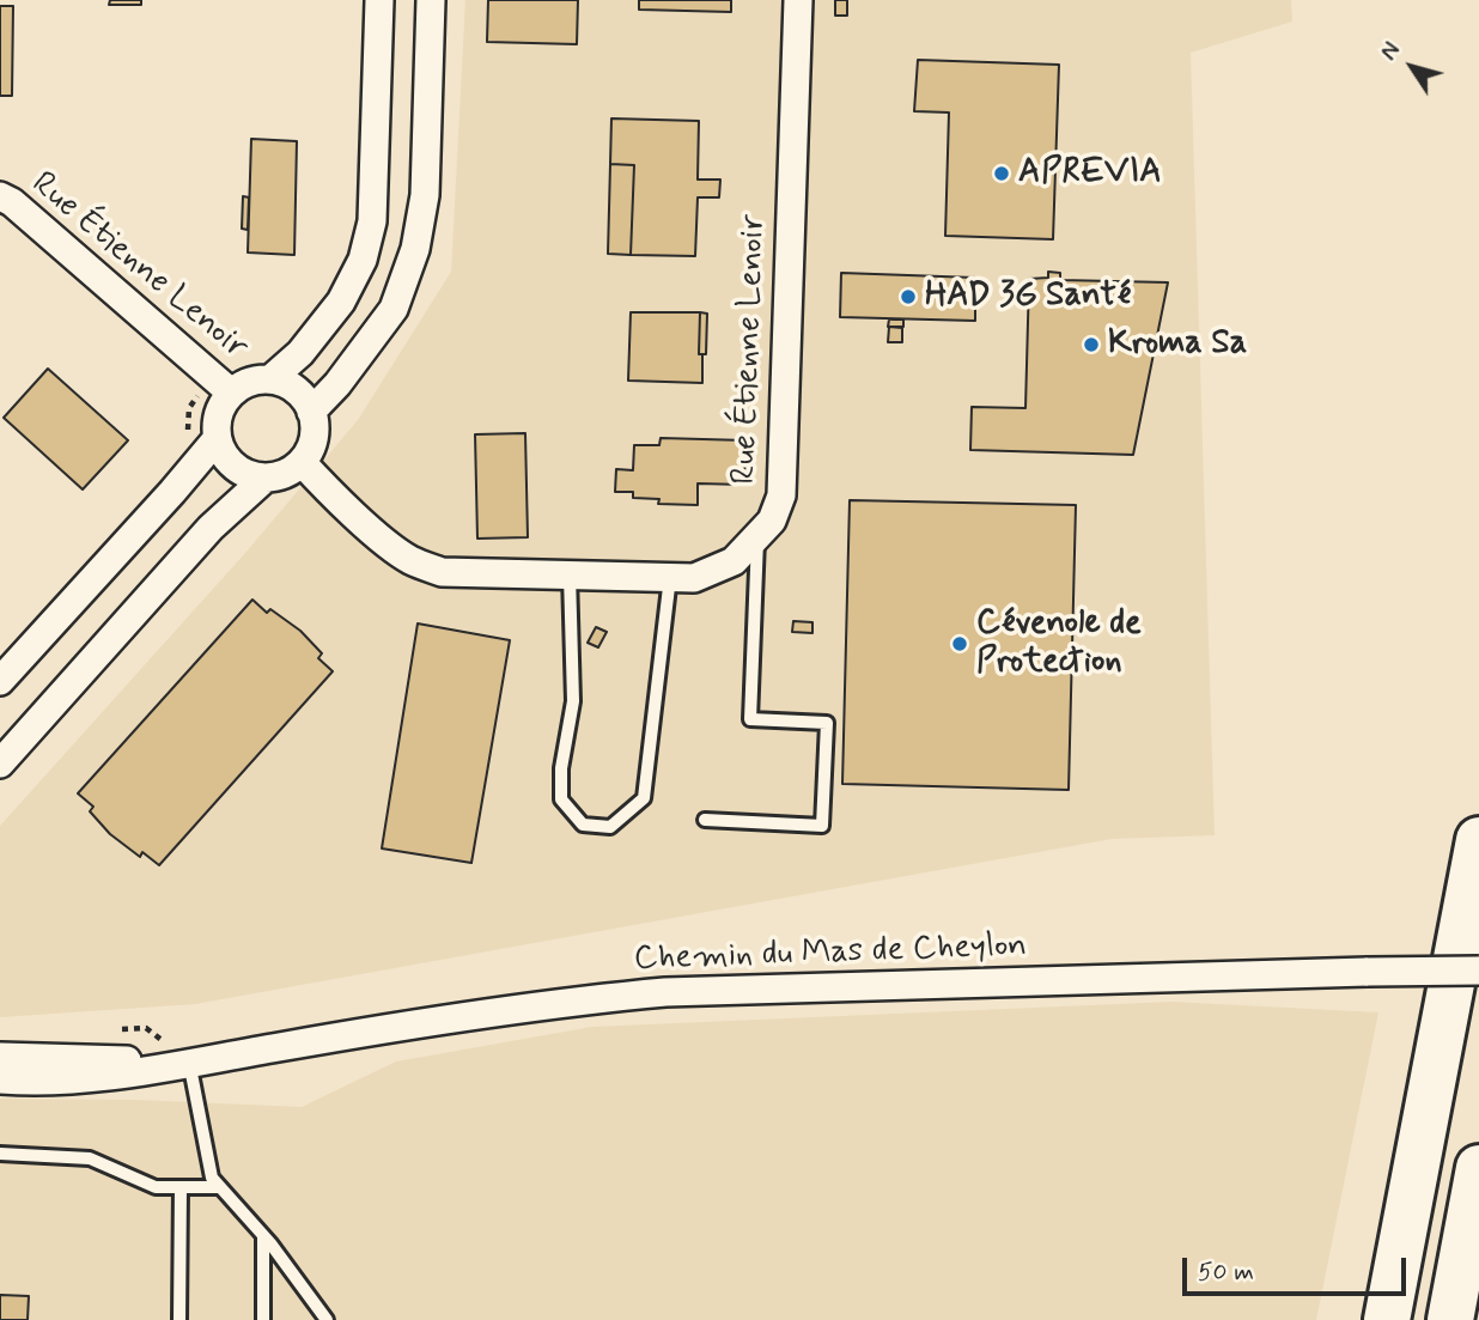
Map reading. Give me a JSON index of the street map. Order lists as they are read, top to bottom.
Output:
{
  "streets": {
    "street": ["Rue Étienne Lenoir", "Chemin du Mas de Cheylon"]
  },
  "places": [
    "APREVIA",
    "HAD 3G Santé",
    "Kroma Sa",
    "Cévenole de Protection"
  ],
  "scale_bar": "50 m",
  "north": "top left"
}
